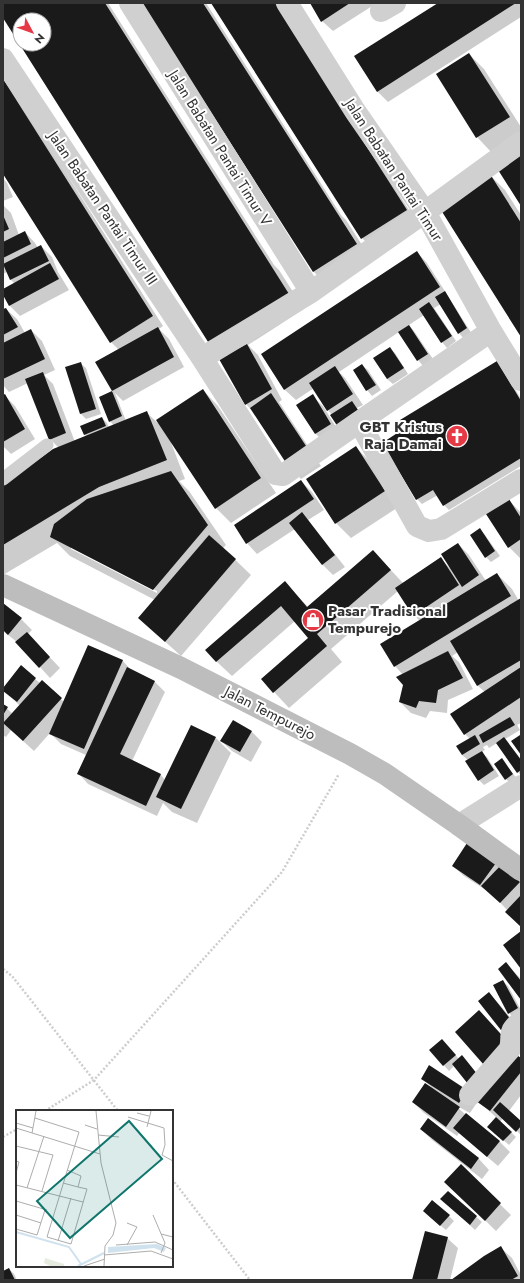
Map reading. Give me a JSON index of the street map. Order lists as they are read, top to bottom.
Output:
{
  "streets": {
    "main road": ["Jalan Tempurejo"],
    "street": ["Jalan Babatan Pantai Timur V", "Jalan Babatan Pantai Timur", "Jalan Babatan Pantai Timur III"]
  },
  "crossings": [
    ["Jalan Babatan Pantai Timur", "Jalan Babatan Pantai Timur III"]
  ],
  "places": {
    "church": ["GBT Kristus Raja Damai"],
    "shop": ["Pasar Tradisional Tempurejo"]
  },
  "north": "bottom right"
}
